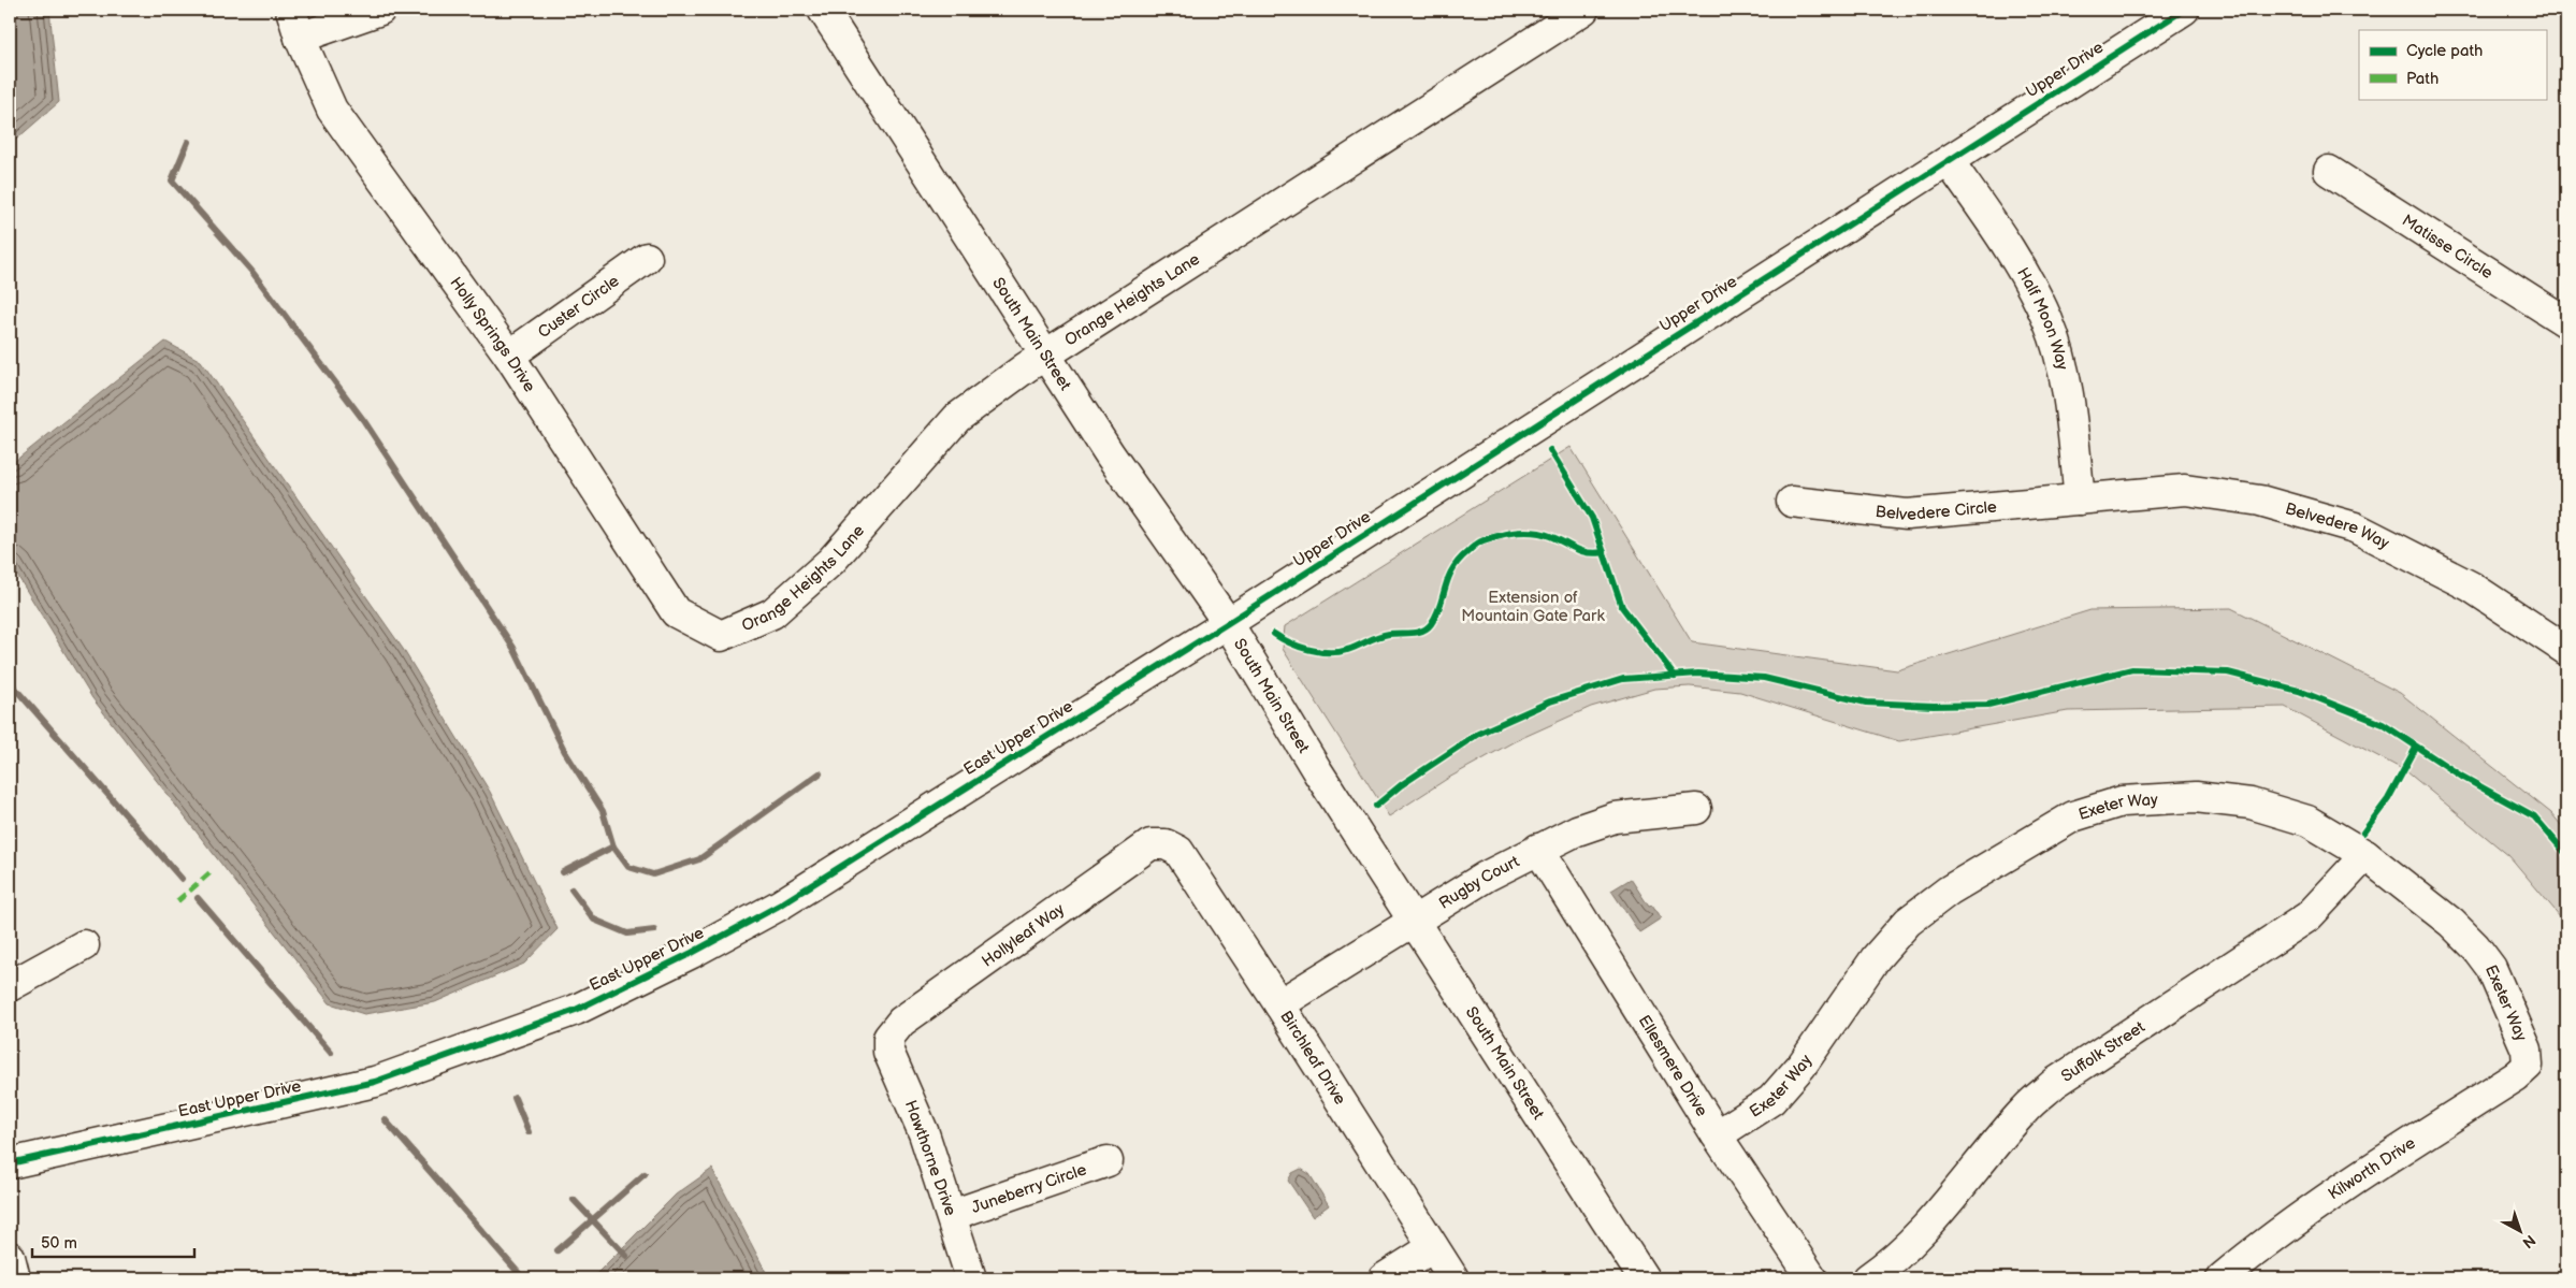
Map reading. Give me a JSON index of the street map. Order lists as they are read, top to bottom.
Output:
{
  "streets": {
    "street": [
      "Upper Drive",
      "Matisse Circle",
      "Orange Heights Lane",
      "Custer Circle",
      "Half Moon Way",
      "Holly Springs Drive",
      "South Main Street",
      "Belvedere Circle",
      "Belvedere Way",
      "East Upper Drive",
      "Exeter Way",
      "Rugby Court",
      "Hollyleaf Way",
      "Suffolk Street",
      "Birchleaf Drive",
      "Ellesmere Drive",
      "Hawthorne Drive",
      "Kilworth Drive",
      "Juneberry Circle"
    ]
  },
  "crossings": [
    ["Upper Drive", "Half Moon Way"],
    ["Upper Drive", "South Main Street"],
    ["Upper Drive", "East Upper Drive"],
    ["Orange Heights Lane", "Holly Springs Drive"],
    ["Orange Heights Lane", "South Main Street"],
    ["Custer Circle", "Holly Springs Drive"],
    ["Half Moon Way", "Belvedere Circle"],
    ["Half Moon Way", "Belvedere Way"],
    ["South Main Street", "East Upper Drive"],
    ["South Main Street", "Rugby Court"],
    ["Belvedere Circle", "Belvedere Way"],
    ["Exeter Way", "Suffolk Street"],
    ["Exeter Way", "Ellesmere Drive"],
    ["Exeter Way", "Kilworth Drive"],
    ["Rugby Court", "Birchleaf Drive"],
    ["Rugby Court", "Ellesmere Drive"],
    ["Hollyleaf Way", "Birchleaf Drive"],
    ["Hollyleaf Way", "Hawthorne Drive"],
    ["Hawthorne Drive", "Juneberry Circle"]
  ],
  "parks": ["Extension of Mountain Gate Park"],
  "legend": ["Cycle path", "Path"],
  "scale_bar": "50 m",
  "north": "bottom right"
}
